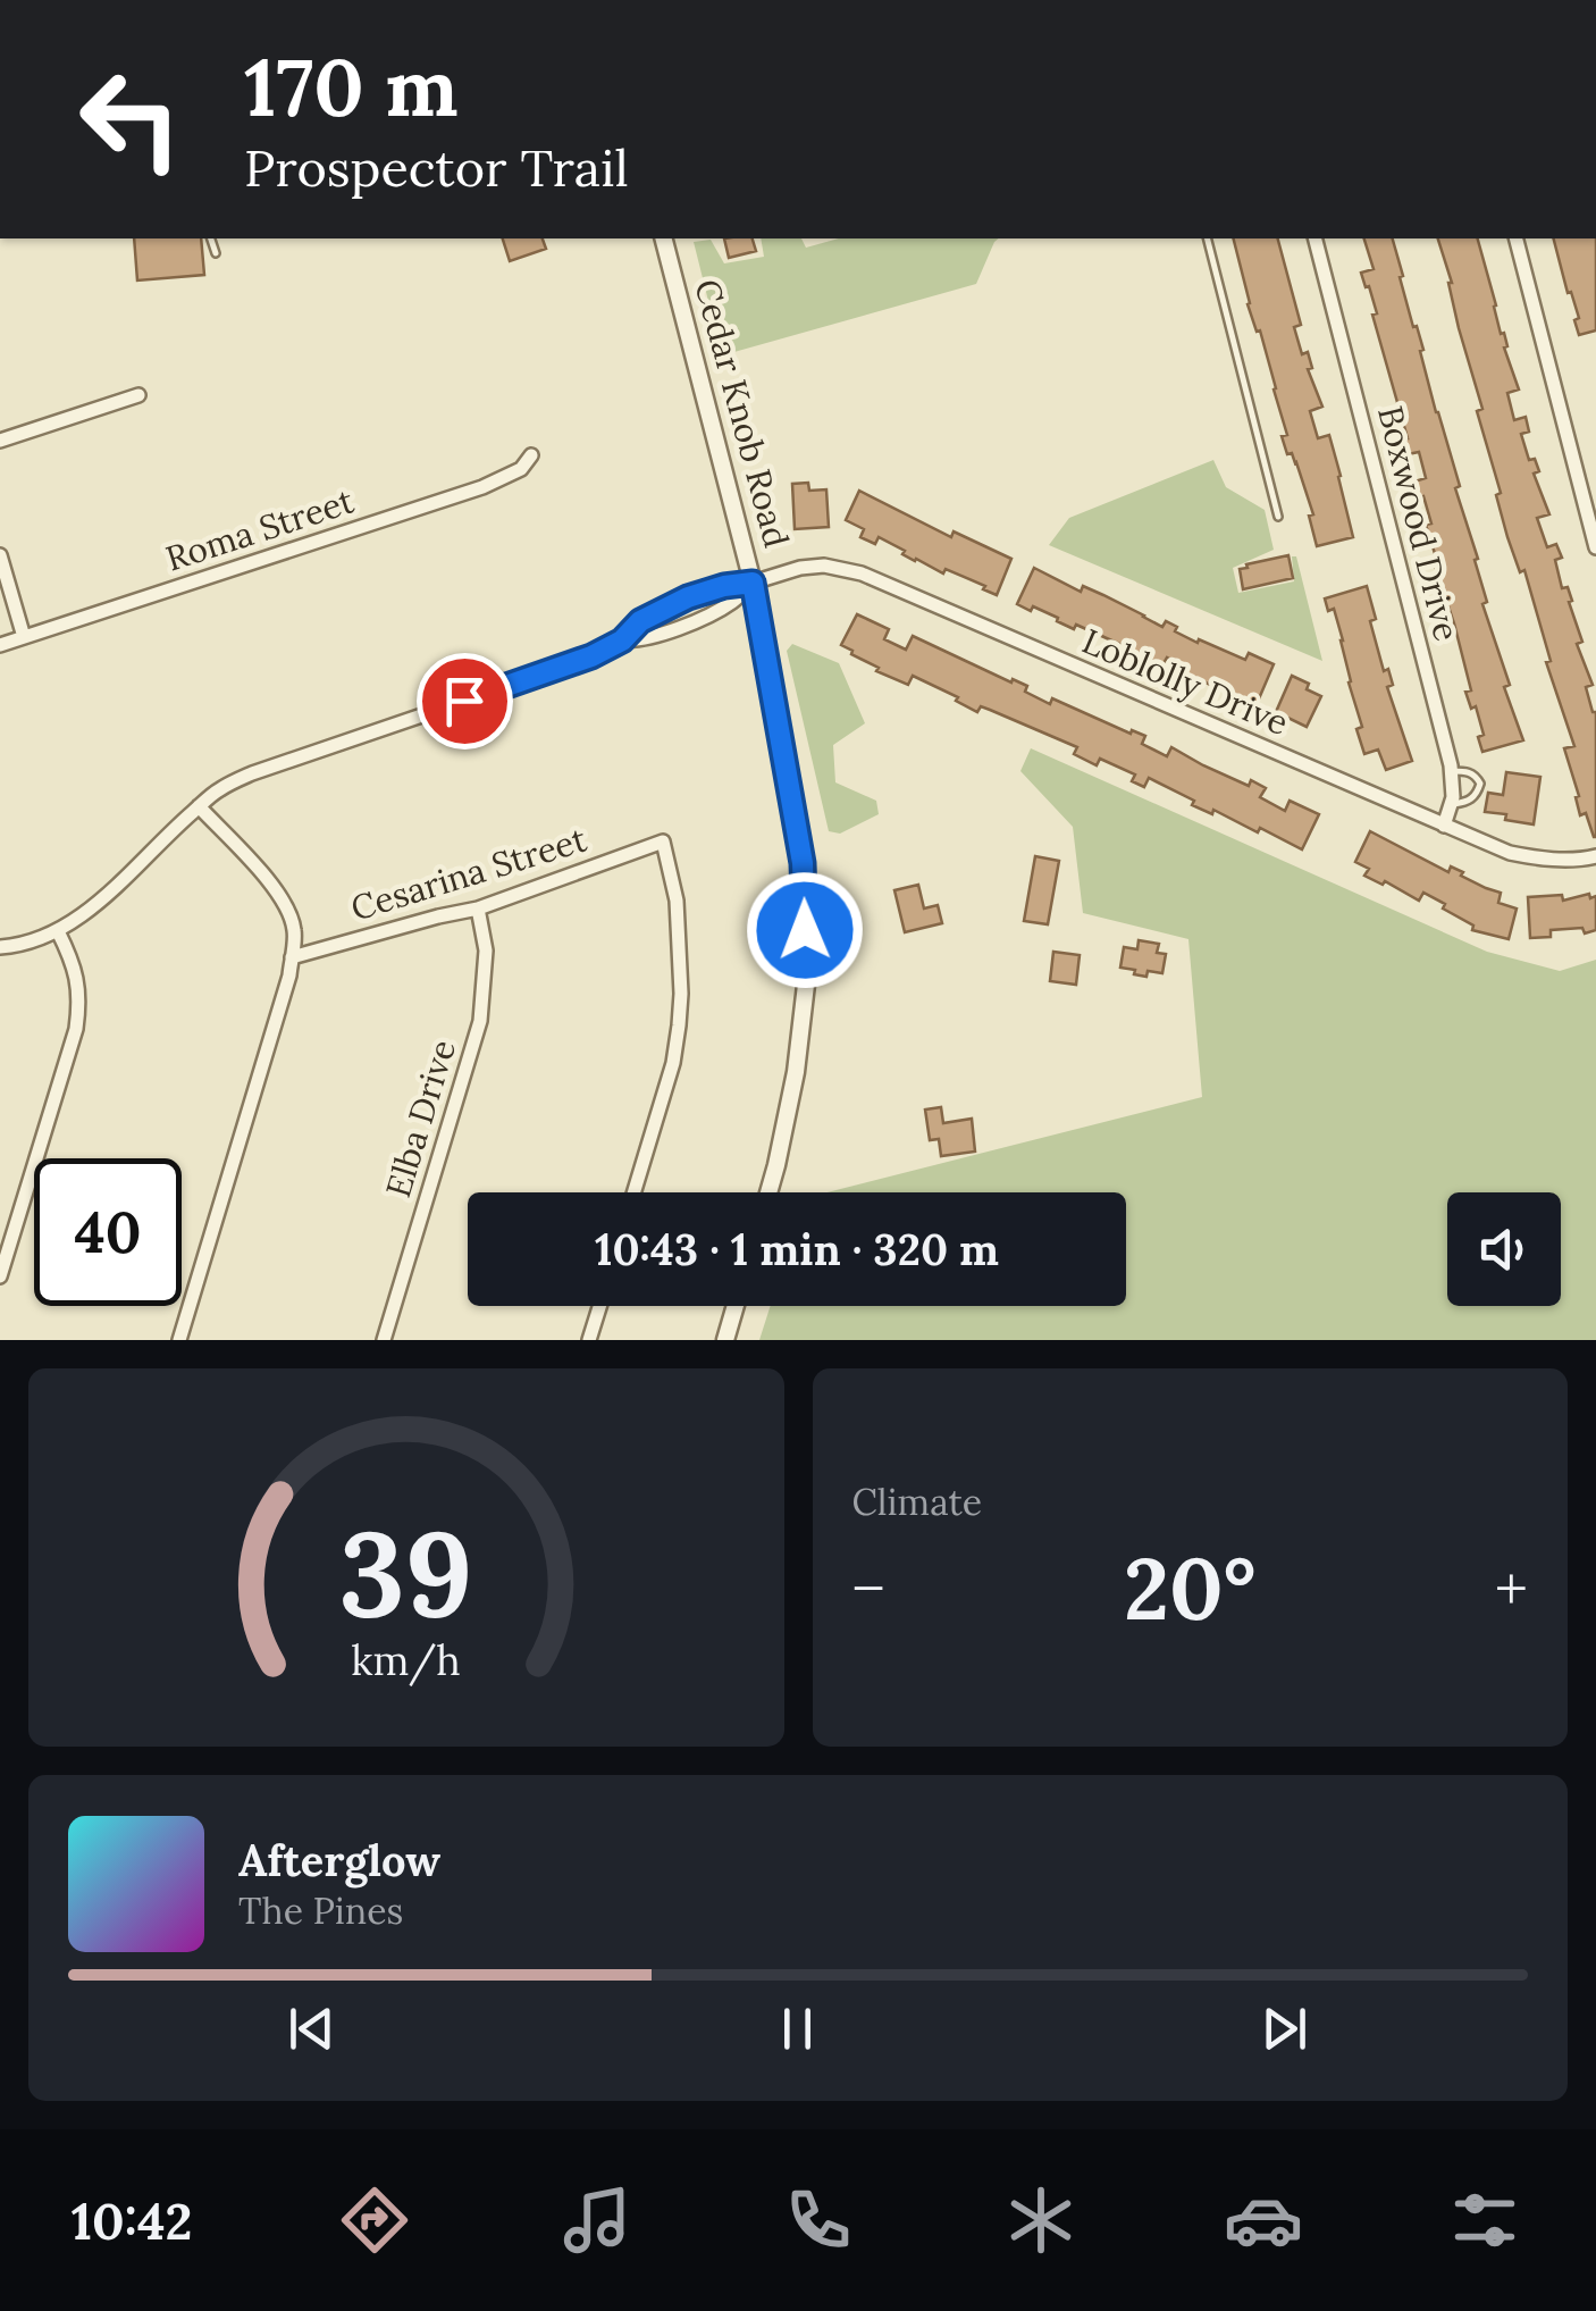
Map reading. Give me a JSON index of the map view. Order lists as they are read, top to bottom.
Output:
{
  "streets": {
    "street": [
      "Cedar Knob Road",
      "Boxwood Drive",
      "Roma Street",
      "Loblolly Drive",
      "Cesarina Street",
      "Elba Drive"
    ]
  },
  "crossings": [
    ["Cedar Knob Road", "Loblolly Drive"],
    ["Boxwood Drive", "Loblolly Drive"],
    ["Cesarina Street", "Elba Drive"]
  ],
  "page": {
    "turn": ["170 m", "Prospector Trail"],
    "limit": "40",
    "trip": "10:43 · 1 min · 320 m",
    "tile": "Climate",
    "heat": ["−", "20°", "+"],
    "song": ["Afterglow", "The Pines"],
    "tabs": "10:42",
    "gauge": ["39", "km/h"]
  }
}
